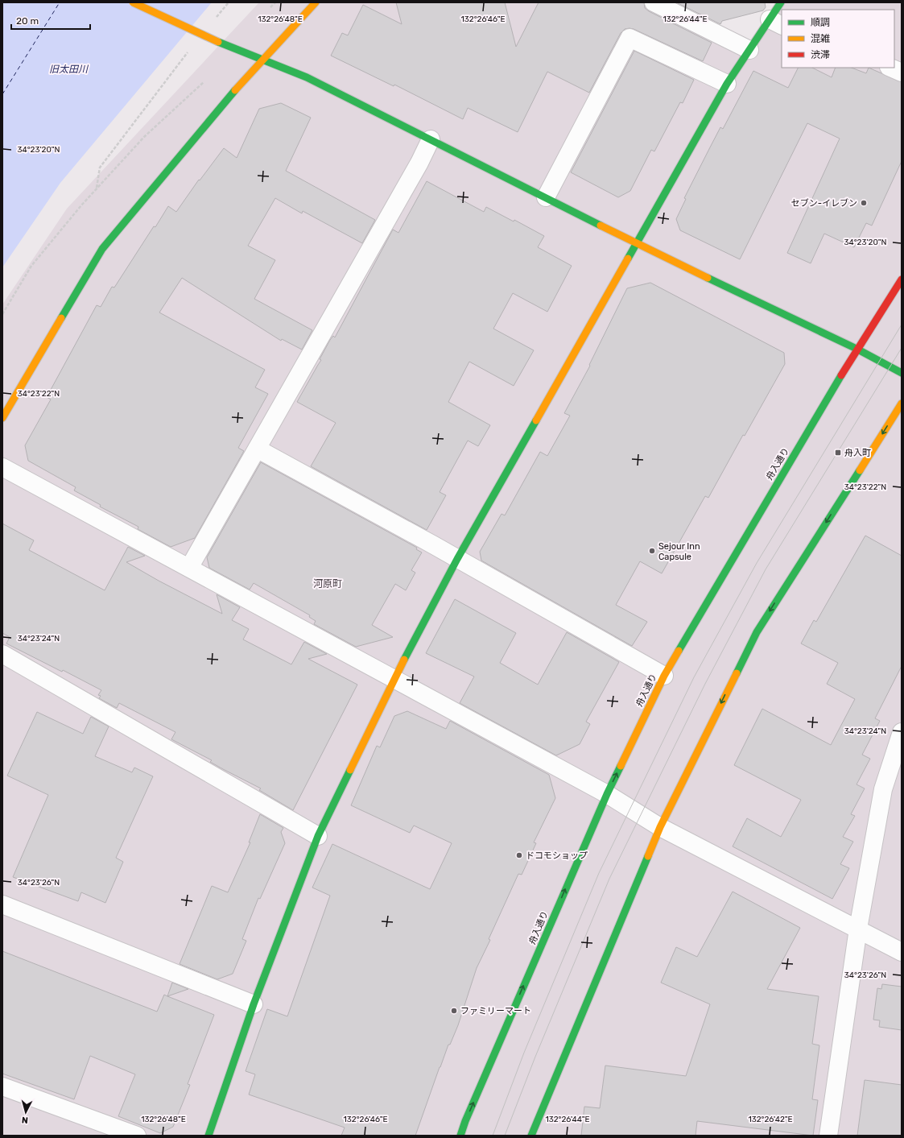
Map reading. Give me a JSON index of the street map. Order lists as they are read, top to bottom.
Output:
{
  "streets": {
    "street": ["舟入通り"]
  },
  "districts": ["河原町"],
  "water": ["旧太田川"],
  "places": {
    "other": [
      "セブン-イレブン",
      "Sejour Inn Capsule",
      "ドコモショップ",
      "ファミリーマート"
    ],
    "transit": ["舟入町"]
  },
  "legend": ["順調", "混雑", "渋滞"],
  "scale_bar": "20 m",
  "north": "bottom",
  "coordinates": [
    "132°26'48\"E",
    "132°26'46\"E",
    "132°26'44\"E",
    "34°23'20\"N",
    "34°23'22\"N",
    "34°23'24\"N",
    "34°23'26\"N",
    "132°26'42\"E"
  ]
}
